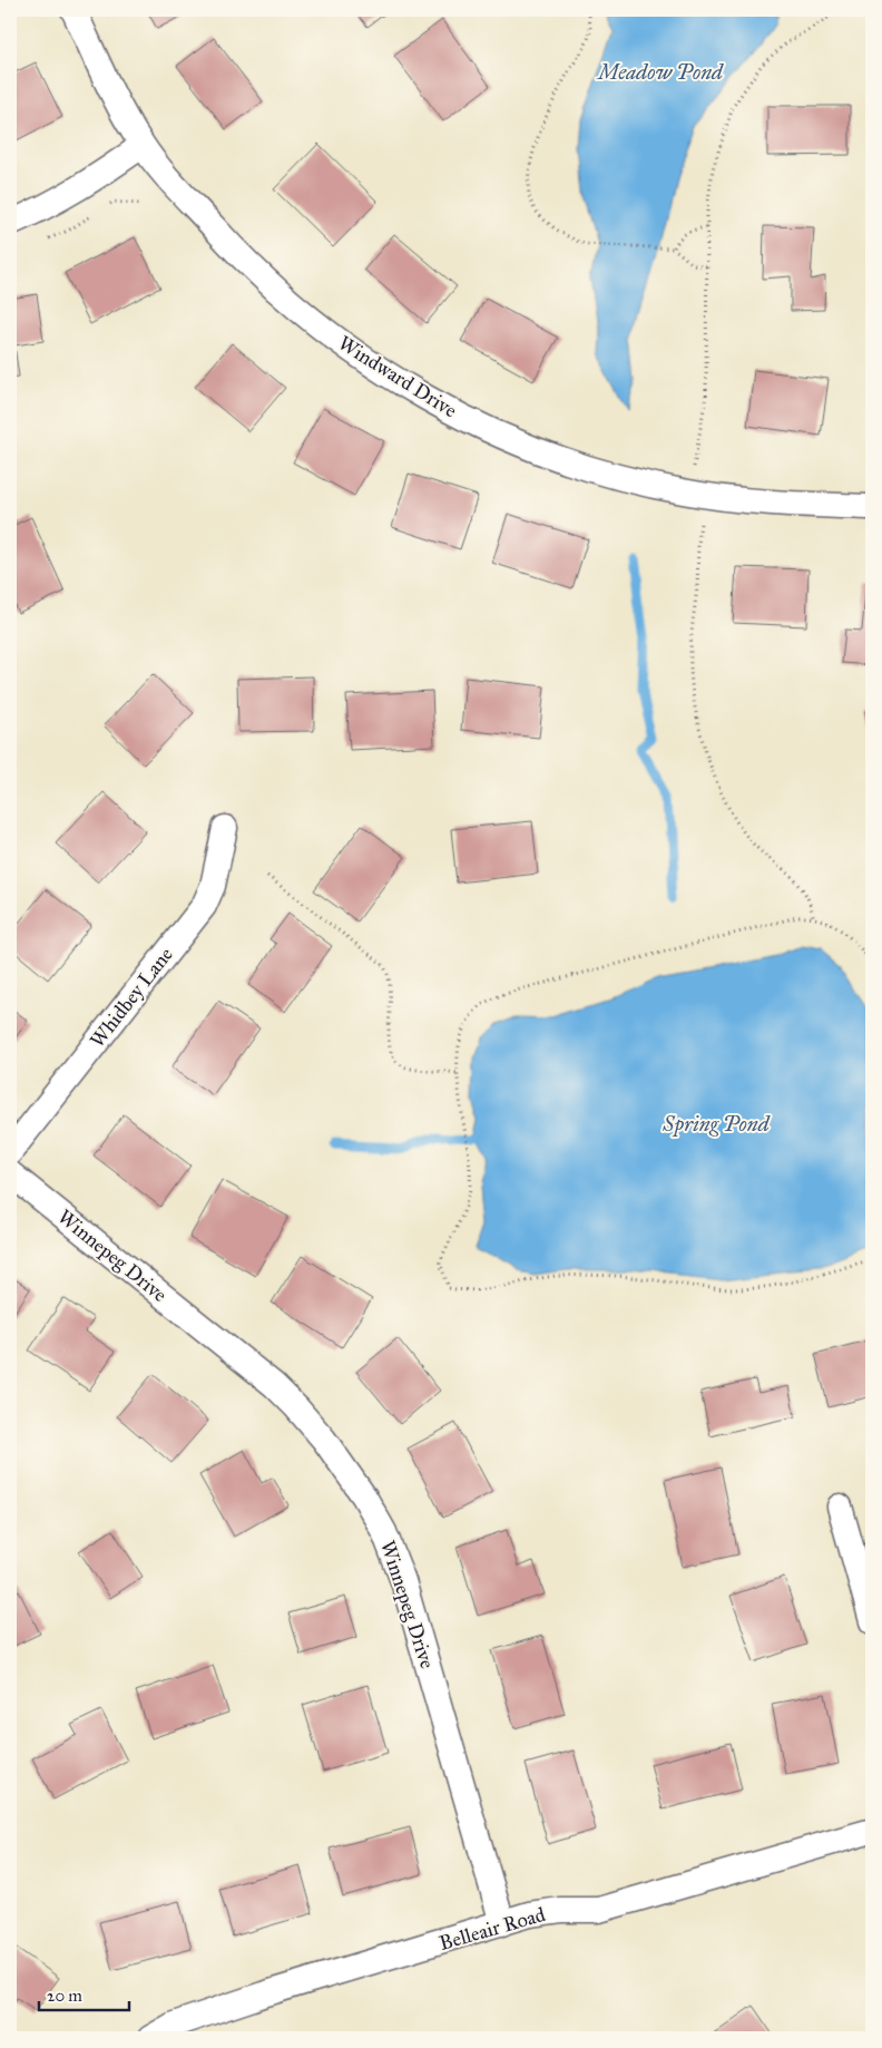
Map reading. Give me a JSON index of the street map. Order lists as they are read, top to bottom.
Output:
{
  "streets": {
    "street": [
      "Windward Drive",
      "Whidbey Lane",
      "Winnepeg Drive",
      "Belleair Road"
    ]
  },
  "crossings": [
    ["Winnepeg Drive", "Belleair Road"]
  ],
  "water": ["Meadow Pond", "Spring Pond"],
  "scale_bar": "20 m"
}
